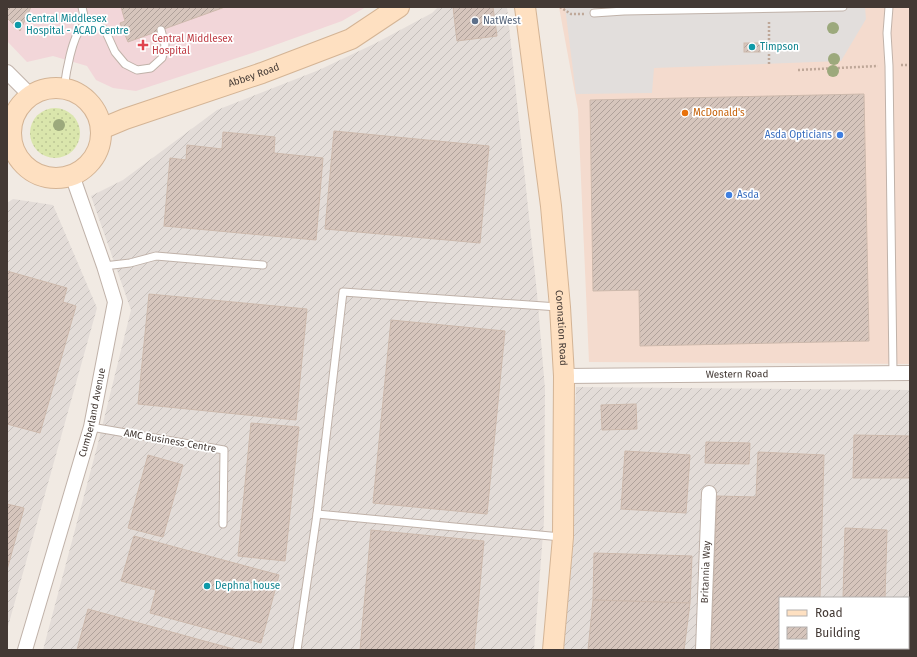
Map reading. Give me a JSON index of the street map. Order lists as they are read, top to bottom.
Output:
{
  "streets": {
    "street": [
      "Abbey Road",
      "Coronation Road",
      "Western Road",
      "Cumberland Avenue",
      "Britannia Way"
    ],
    "lane": ["AMC Business Centre"]
  },
  "crossings": [
    ["Abbey Road", "Cumberland Avenue"],
    ["Coronation Road", "Western Road"],
    ["Cumberland Avenue", "AMC Business Centre"]
  ],
  "places": {
    "other": [
      "NatWest",
      "Central Middlesex Hospital - ACAD Centre",
      "Timpson",
      "McDonald's",
      "Asda Opticians",
      "Asda",
      "Dephna house"
    ],
    "health": ["Central Middlesex Hospital"]
  },
  "legend": ["Road", "Building"]
}
